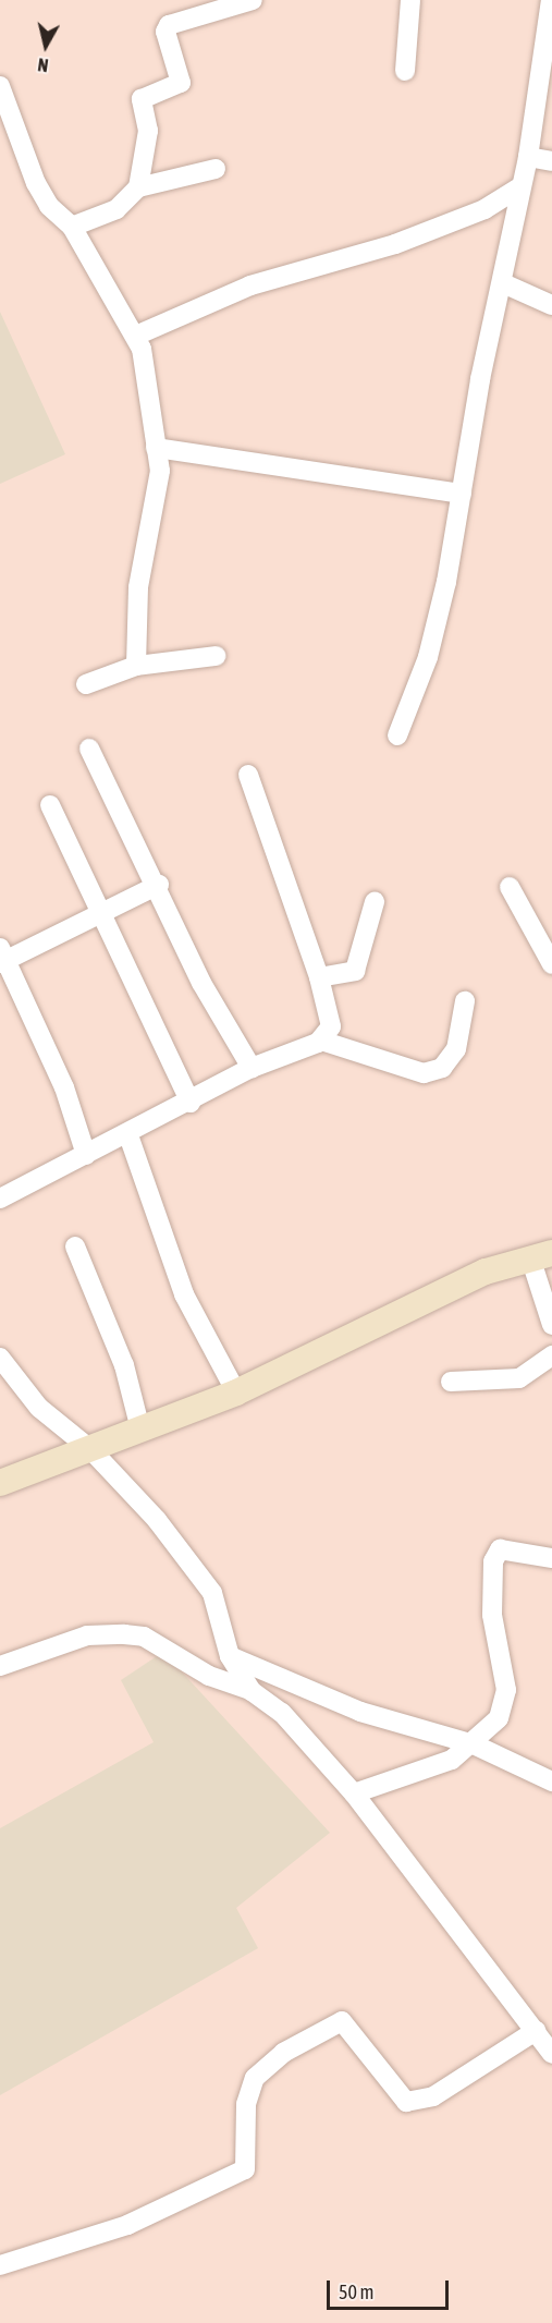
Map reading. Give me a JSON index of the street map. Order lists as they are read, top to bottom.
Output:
{
  "scale_bar": "50 m",
  "north": "bottom"
}
